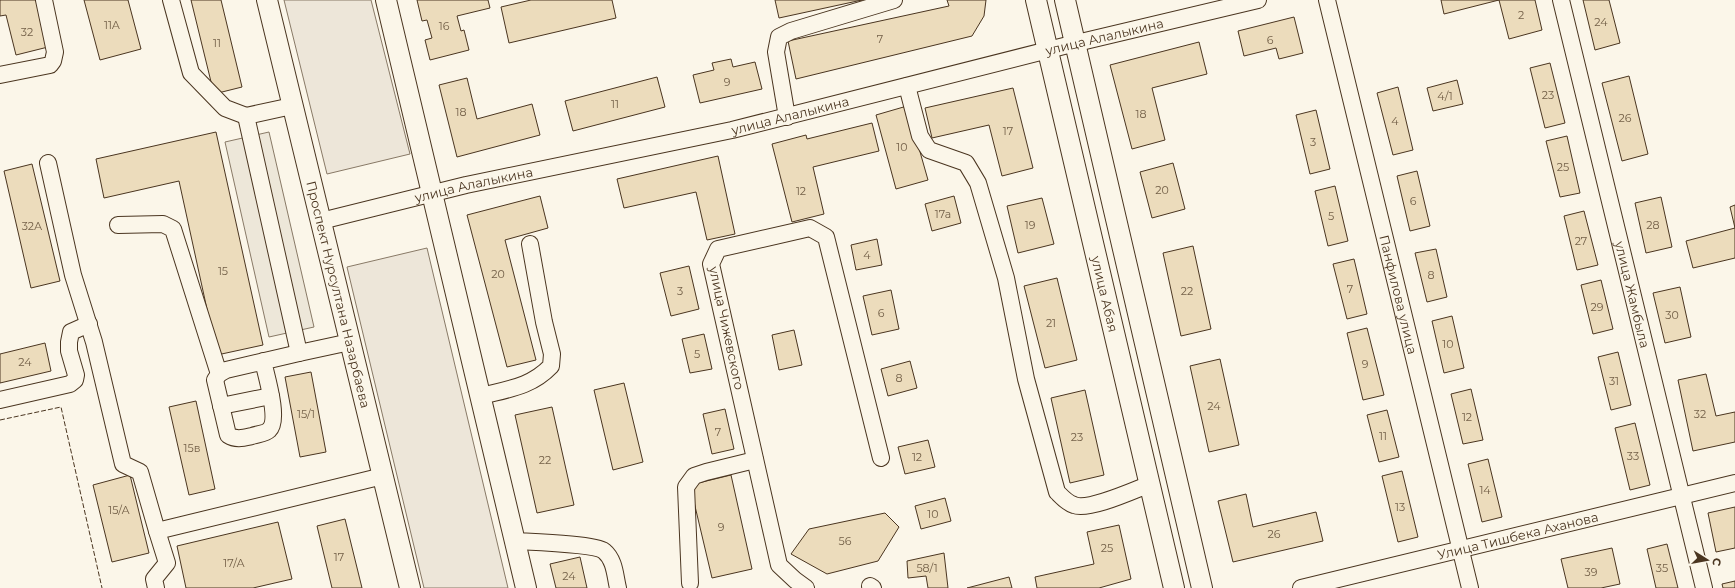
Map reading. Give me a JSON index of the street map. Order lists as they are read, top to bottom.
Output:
{
  "streets": {
    "main road": ["Проспект Нурсултана Назарбаева", "улица Абая"],
    "street": [
      "улица Алалыкина",
      "Панфилова улица",
      "улица Жамбыла",
      "улица Чижевского",
      "Улица Тишбека Аханова"
    ]
  },
  "crossings": [
    ["улица Алалыкина", "Проспект Нурсултана Назарбаева"],
    ["улица Алалыкина", "улица Абая"],
    ["Панфилова улица", "Улица Тишбека Аханова"],
    ["улица Жамбыла", "Улица Тишбека Аханова"]
  ],
  "house_numbers": [
    "2",
    "24",
    "11А",
    "16",
    "32",
    "7",
    "6",
    "11",
    "9",
    "23",
    "4/1",
    "11",
    "18",
    "18",
    "26",
    "4",
    "17",
    "3",
    "10",
    "25",
    "20",
    "12",
    "6",
    "17а",
    "5",
    "19",
    "28",
    "32А",
    "27",
    "4",
    "15",
    "20",
    "8",
    "7",
    "3",
    "22",
    "29",
    "6",
    "30",
    "21",
    "10",
    "5",
    "24",
    "9",
    "8",
    "31",
    "24",
    "15/1",
    "32",
    "12",
    "7",
    "11",
    "23",
    "15в",
    "33",
    "12",
    "22",
    "14",
    "13",
    "15/А",
    "10",
    "9",
    "26",
    "56",
    "25",
    "17",
    "17/А",
    "58/1",
    "35",
    "39",
    "24"
  ],
  "north": "right"
}
